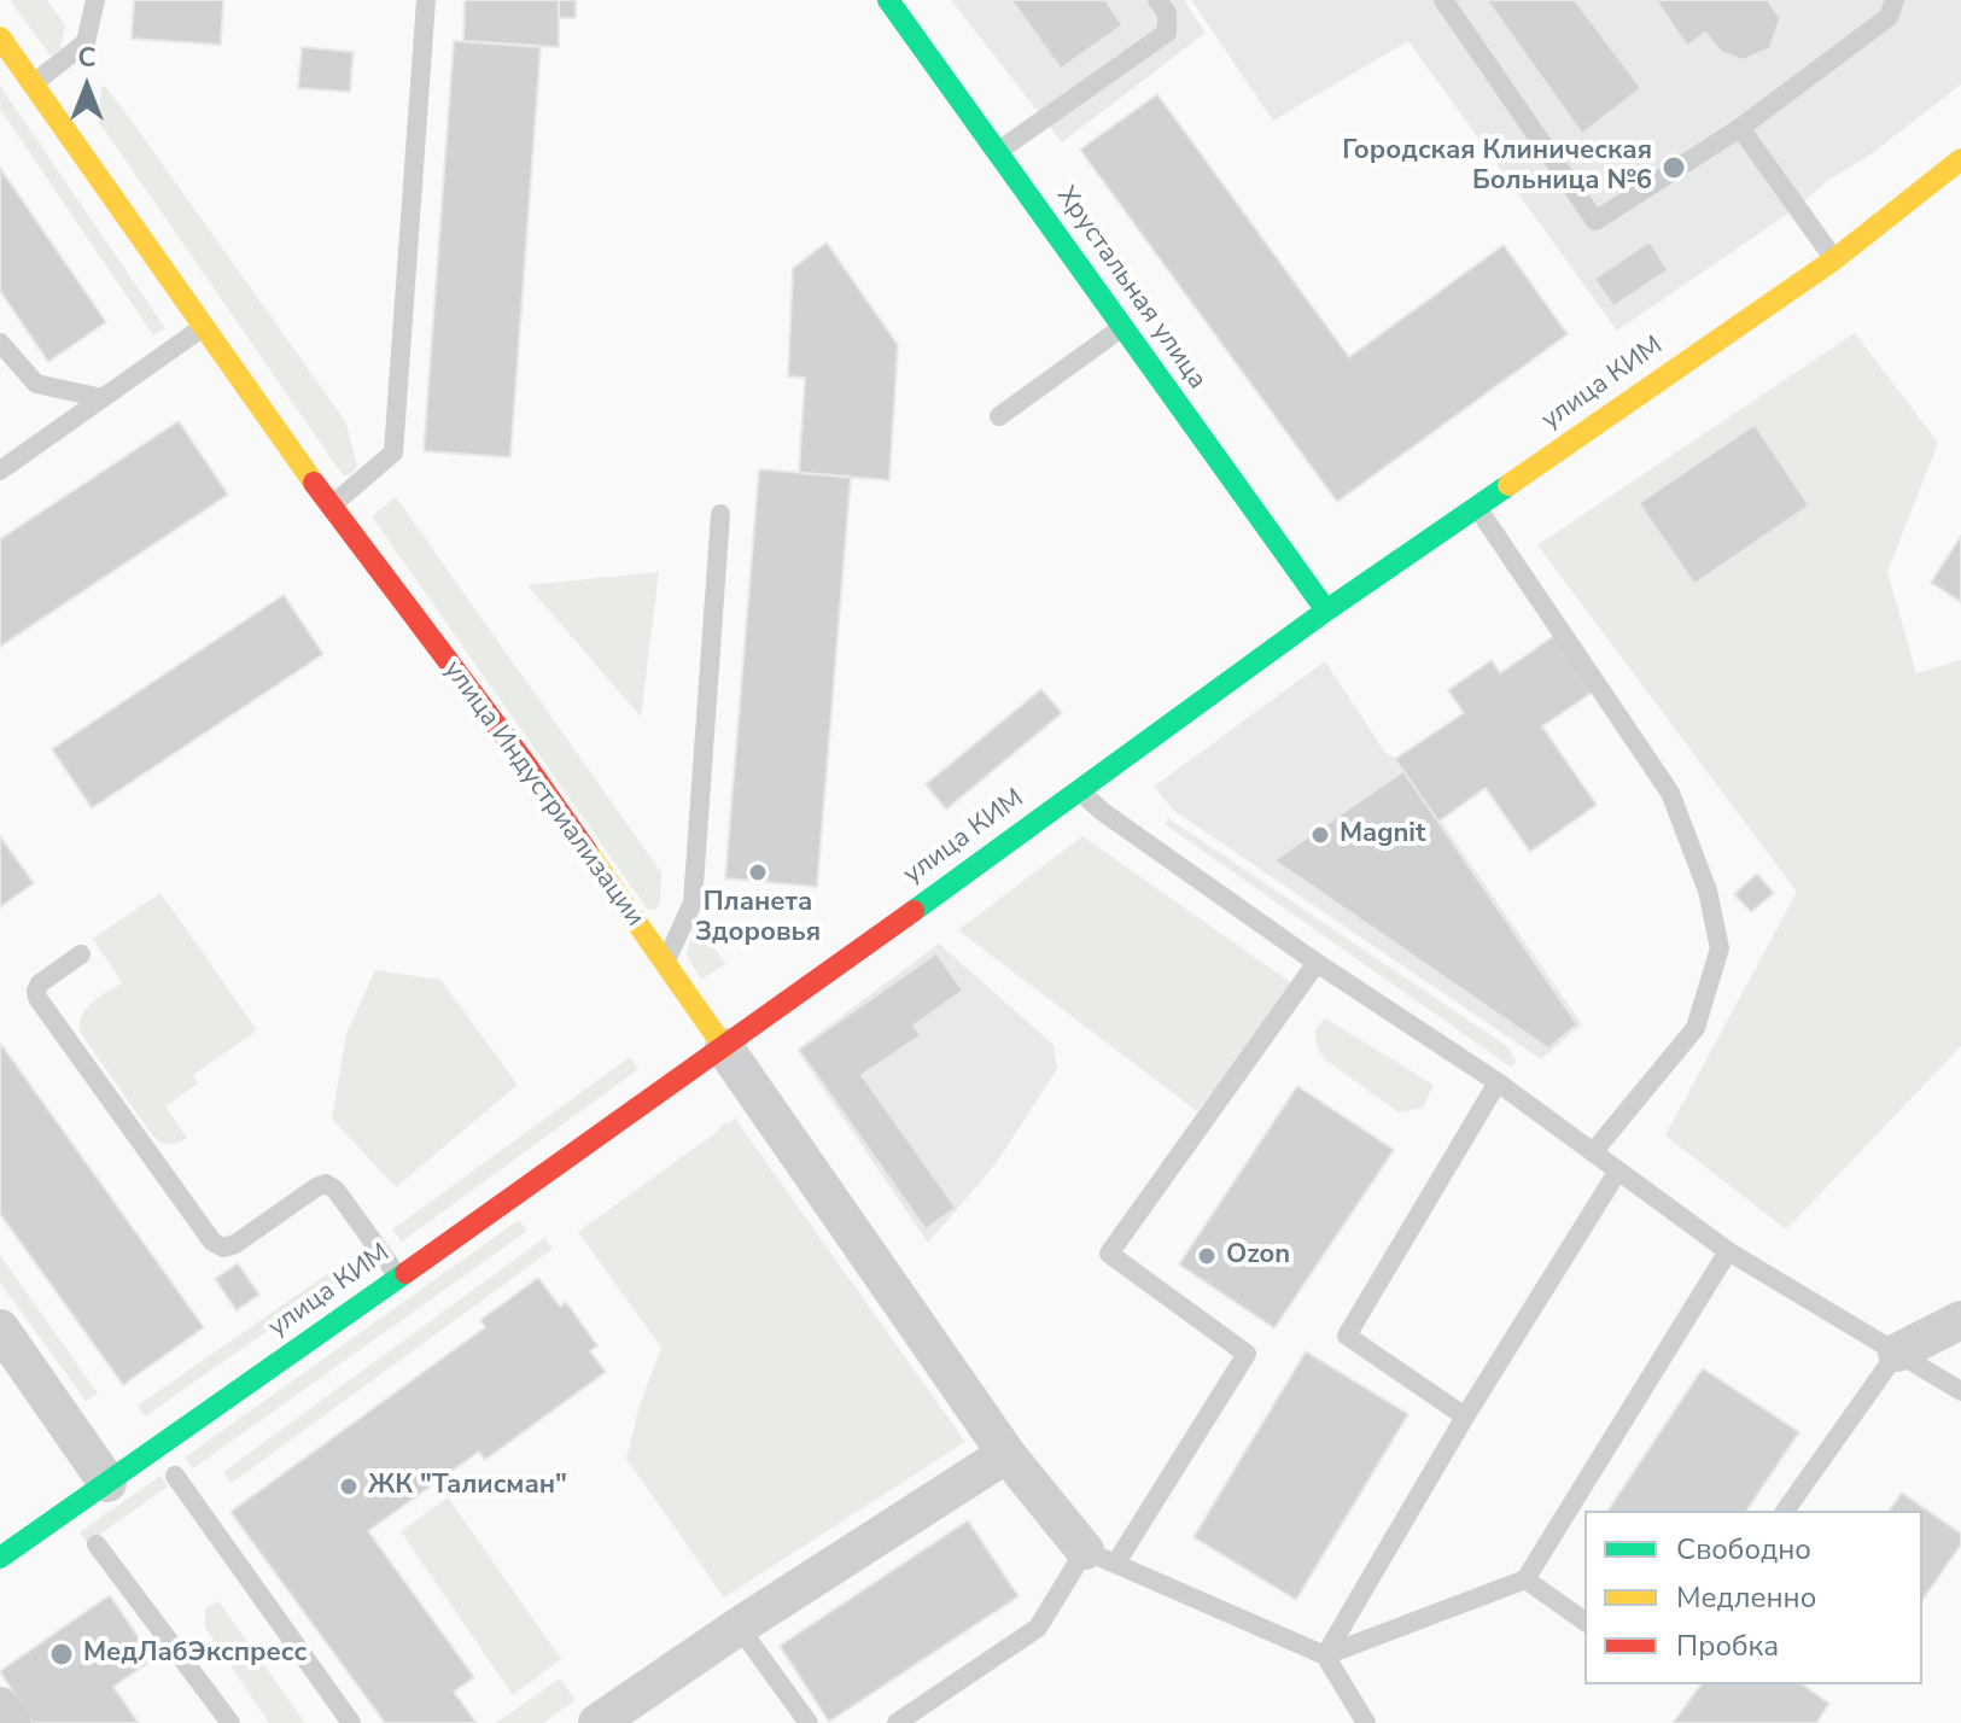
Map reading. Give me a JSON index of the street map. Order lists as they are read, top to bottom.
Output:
{
  "streets": {
    "street": ["Хрустальная улица", "улица КИМ", "улица Индустриализации"]
  },
  "crossings": [
    ["Хрустальная улица", "улица КИМ"],
    ["улица КИМ", "улица Индустриализации"]
  ],
  "places": [
    "Городская Клиническая Больница №6",
    "Magnit",
    "Планета Здоровья",
    "Ozon",
    "ЖК \"Талисман\"",
    "МедЛабЭкспресс"
  ],
  "legend": ["Свободно", "Медленно", "Пробка"],
  "north": "top"
}
